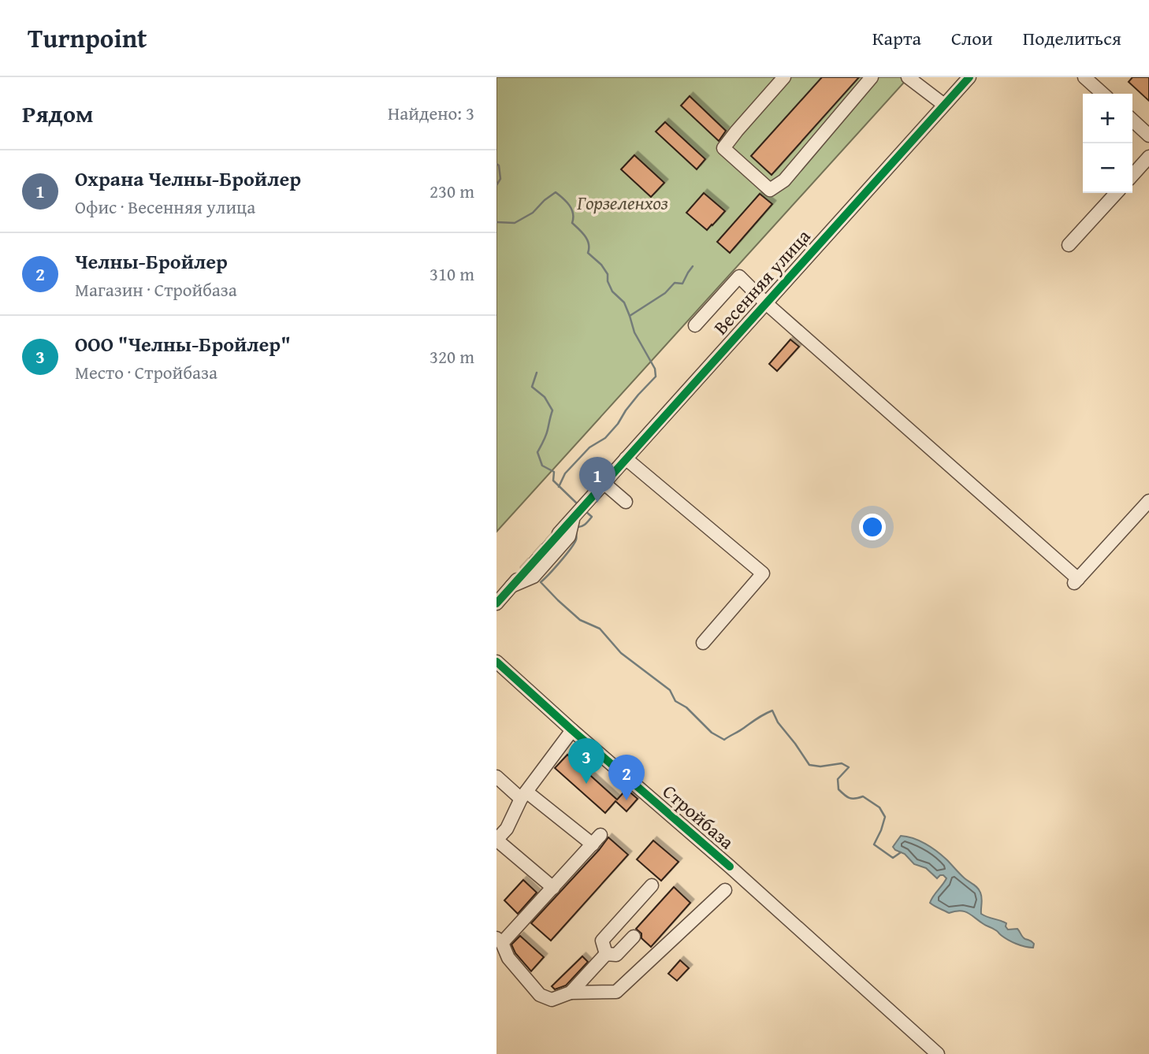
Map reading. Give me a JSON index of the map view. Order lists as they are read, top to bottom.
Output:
{
  "streets": {
    "street": ["Весенняя улица", "Стройбаза"]
  },
  "parks": ["Горзеленхоз"],
  "page": {
    "header": "Turnpoint",
    "nav": ["Карта", "Слои", "Поделиться"],
    "heading": ["Рядом", "Найдено: 3"],
    "map_buttons": ["+", "−"],
    "list": [
      {
        "mark": "1",
        "name": "Охрана Челны-Бройлер",
        "note": "Офис · Весенняя улица",
        "value": "230 m"
      },
      {
        "mark": "2",
        "name": "Челны-Бройлер",
        "note": "Магазин · Стройбаза",
        "value": "310 m"
      },
      {
        "mark": "3",
        "name": "ООО \"Челны-Бройлер\"",
        "note": "Место · Стройбаза",
        "value": "320 m"
      }
    ],
    "pins": ["1", "3", "2"]
  }
}
